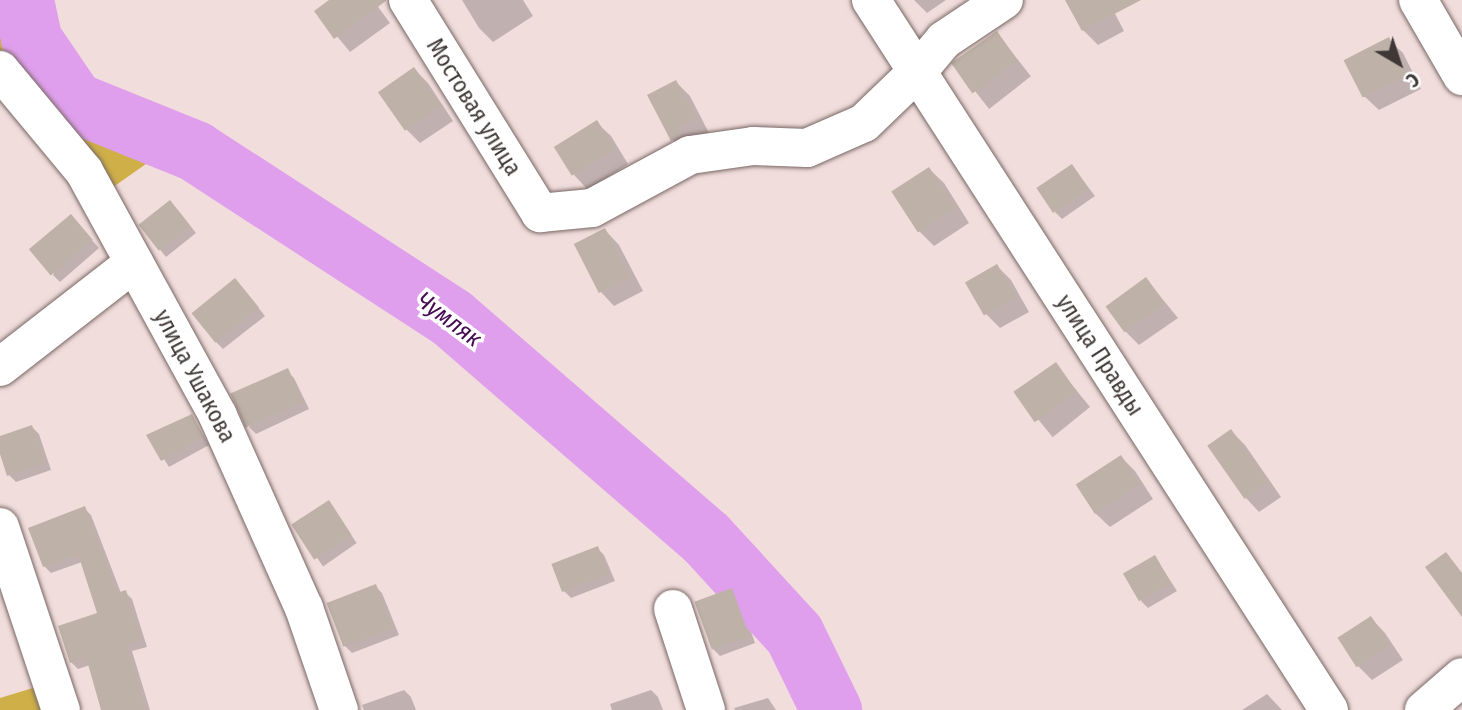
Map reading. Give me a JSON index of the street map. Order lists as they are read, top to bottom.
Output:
{
  "streets": {
    "street": ["Мостовая улица", "улица Правды", "улица Ушакова"]
  },
  "crossings": [
    ["Мостовая улица", "улица Правды"]
  ],
  "water": ["Чумляк"],
  "north": "bottom right"
}
